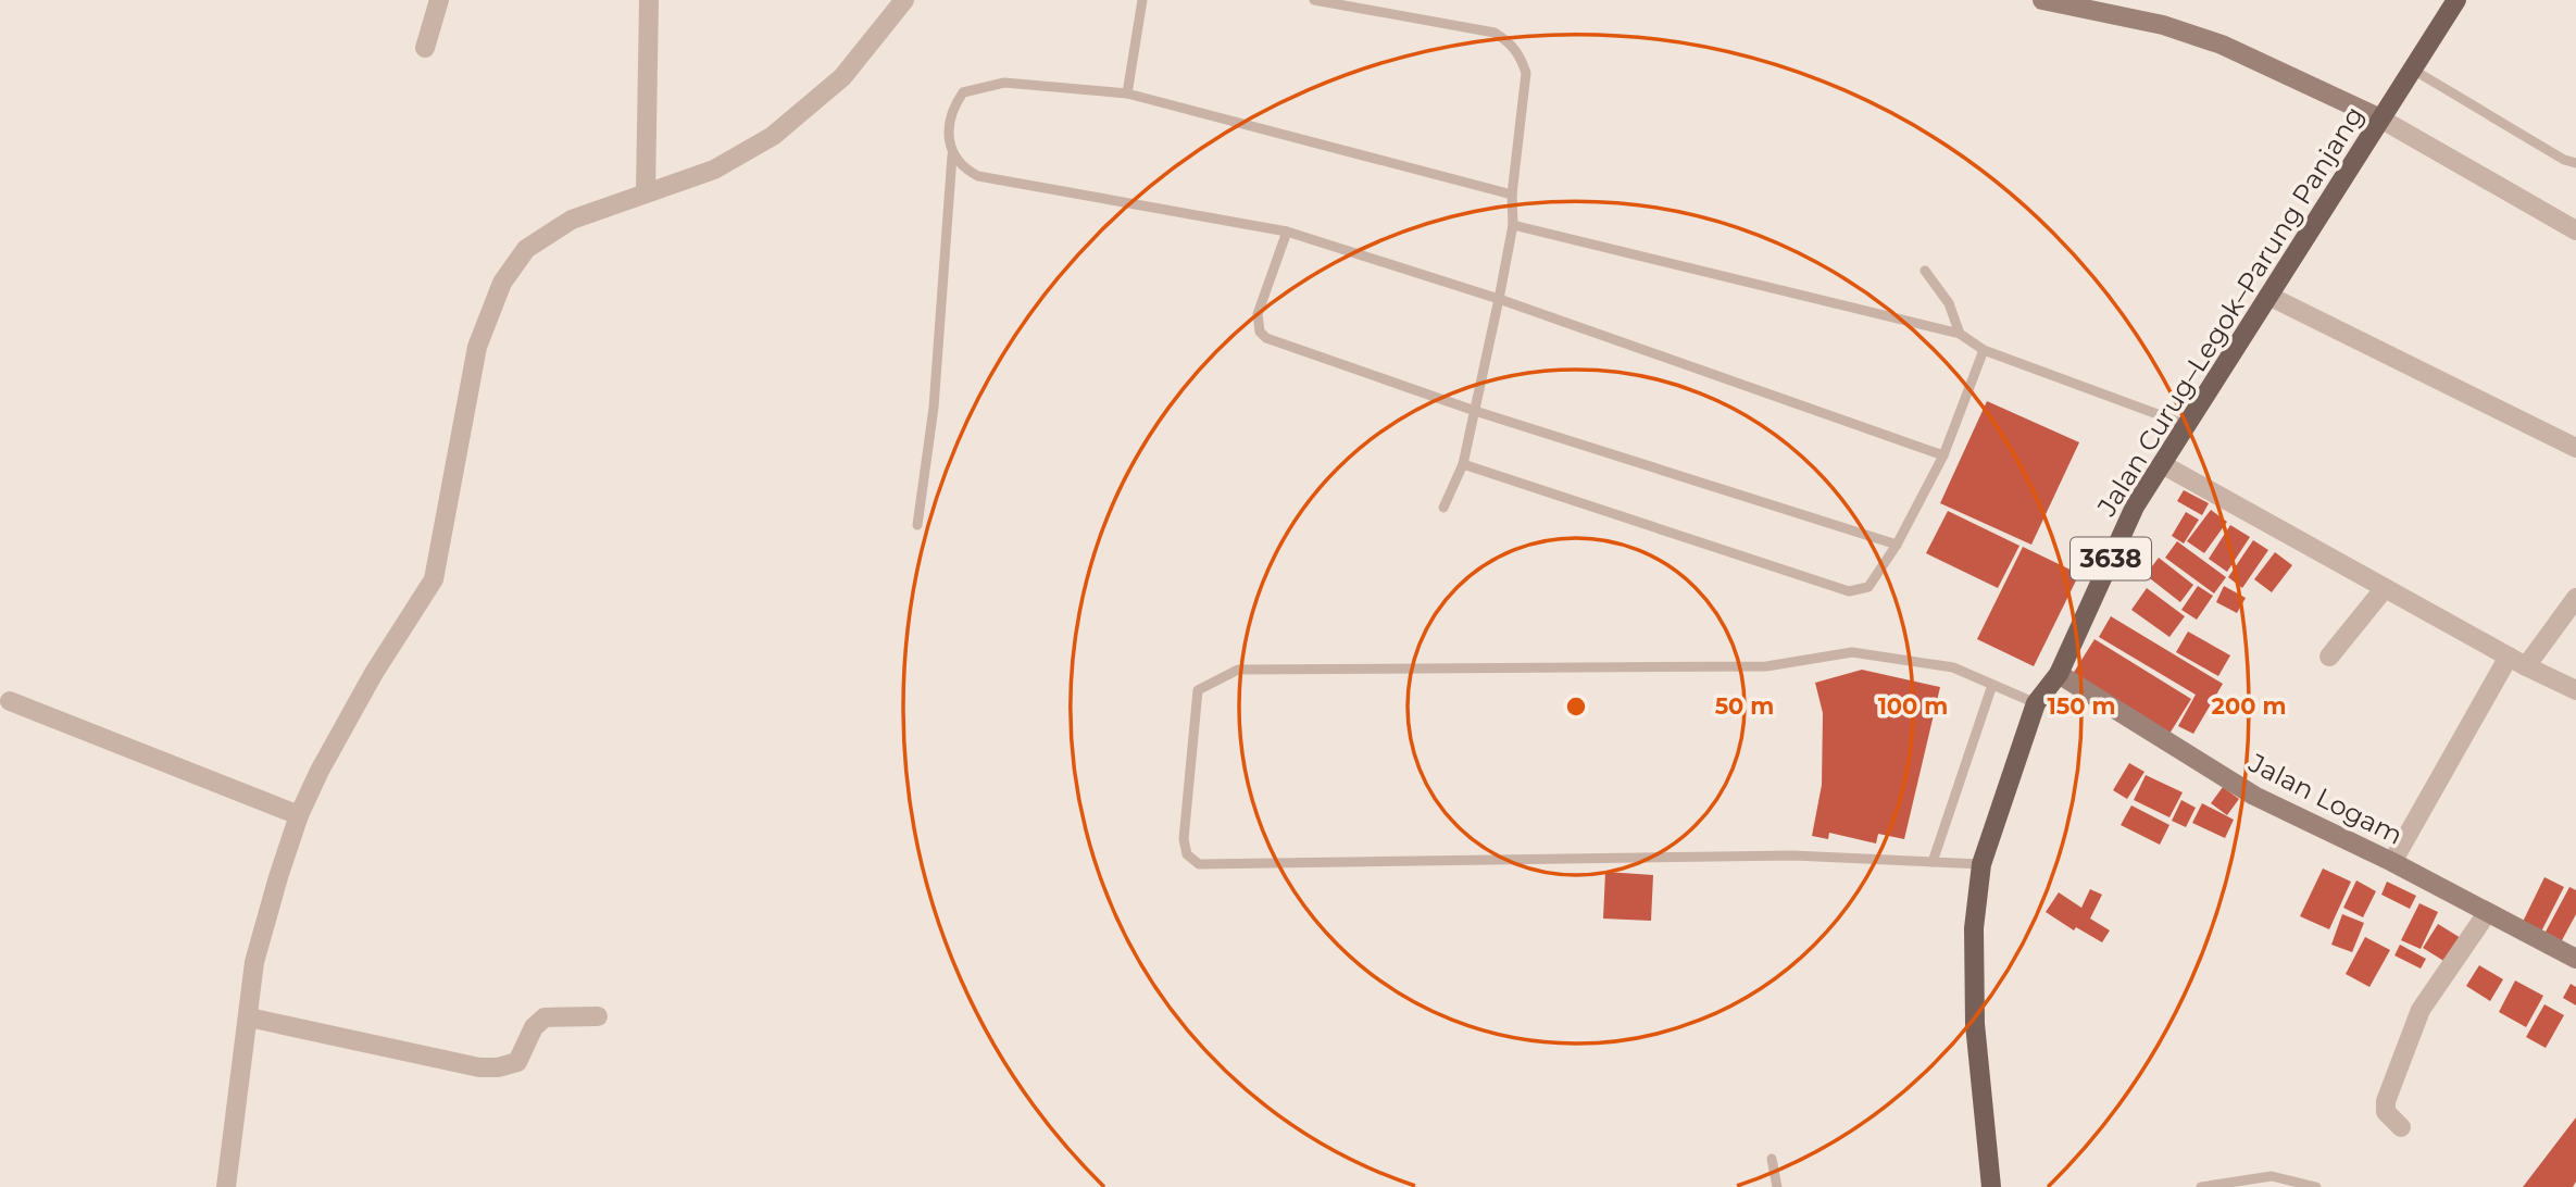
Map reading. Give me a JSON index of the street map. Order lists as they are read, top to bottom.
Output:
{
  "streets": {
    "main road": ["Jalan Curug–Legok–Parung Panjang", "3638"],
    "street": ["Jalan Logam"]
  },
  "crossings": [
    ["Jalan Curug–Legok–Parung Panjang", "Jalan Logam"]
  ],
  "rings": [
    "50 m",
    "100 m",
    "150 m",
    "200 m"
  ]
}
